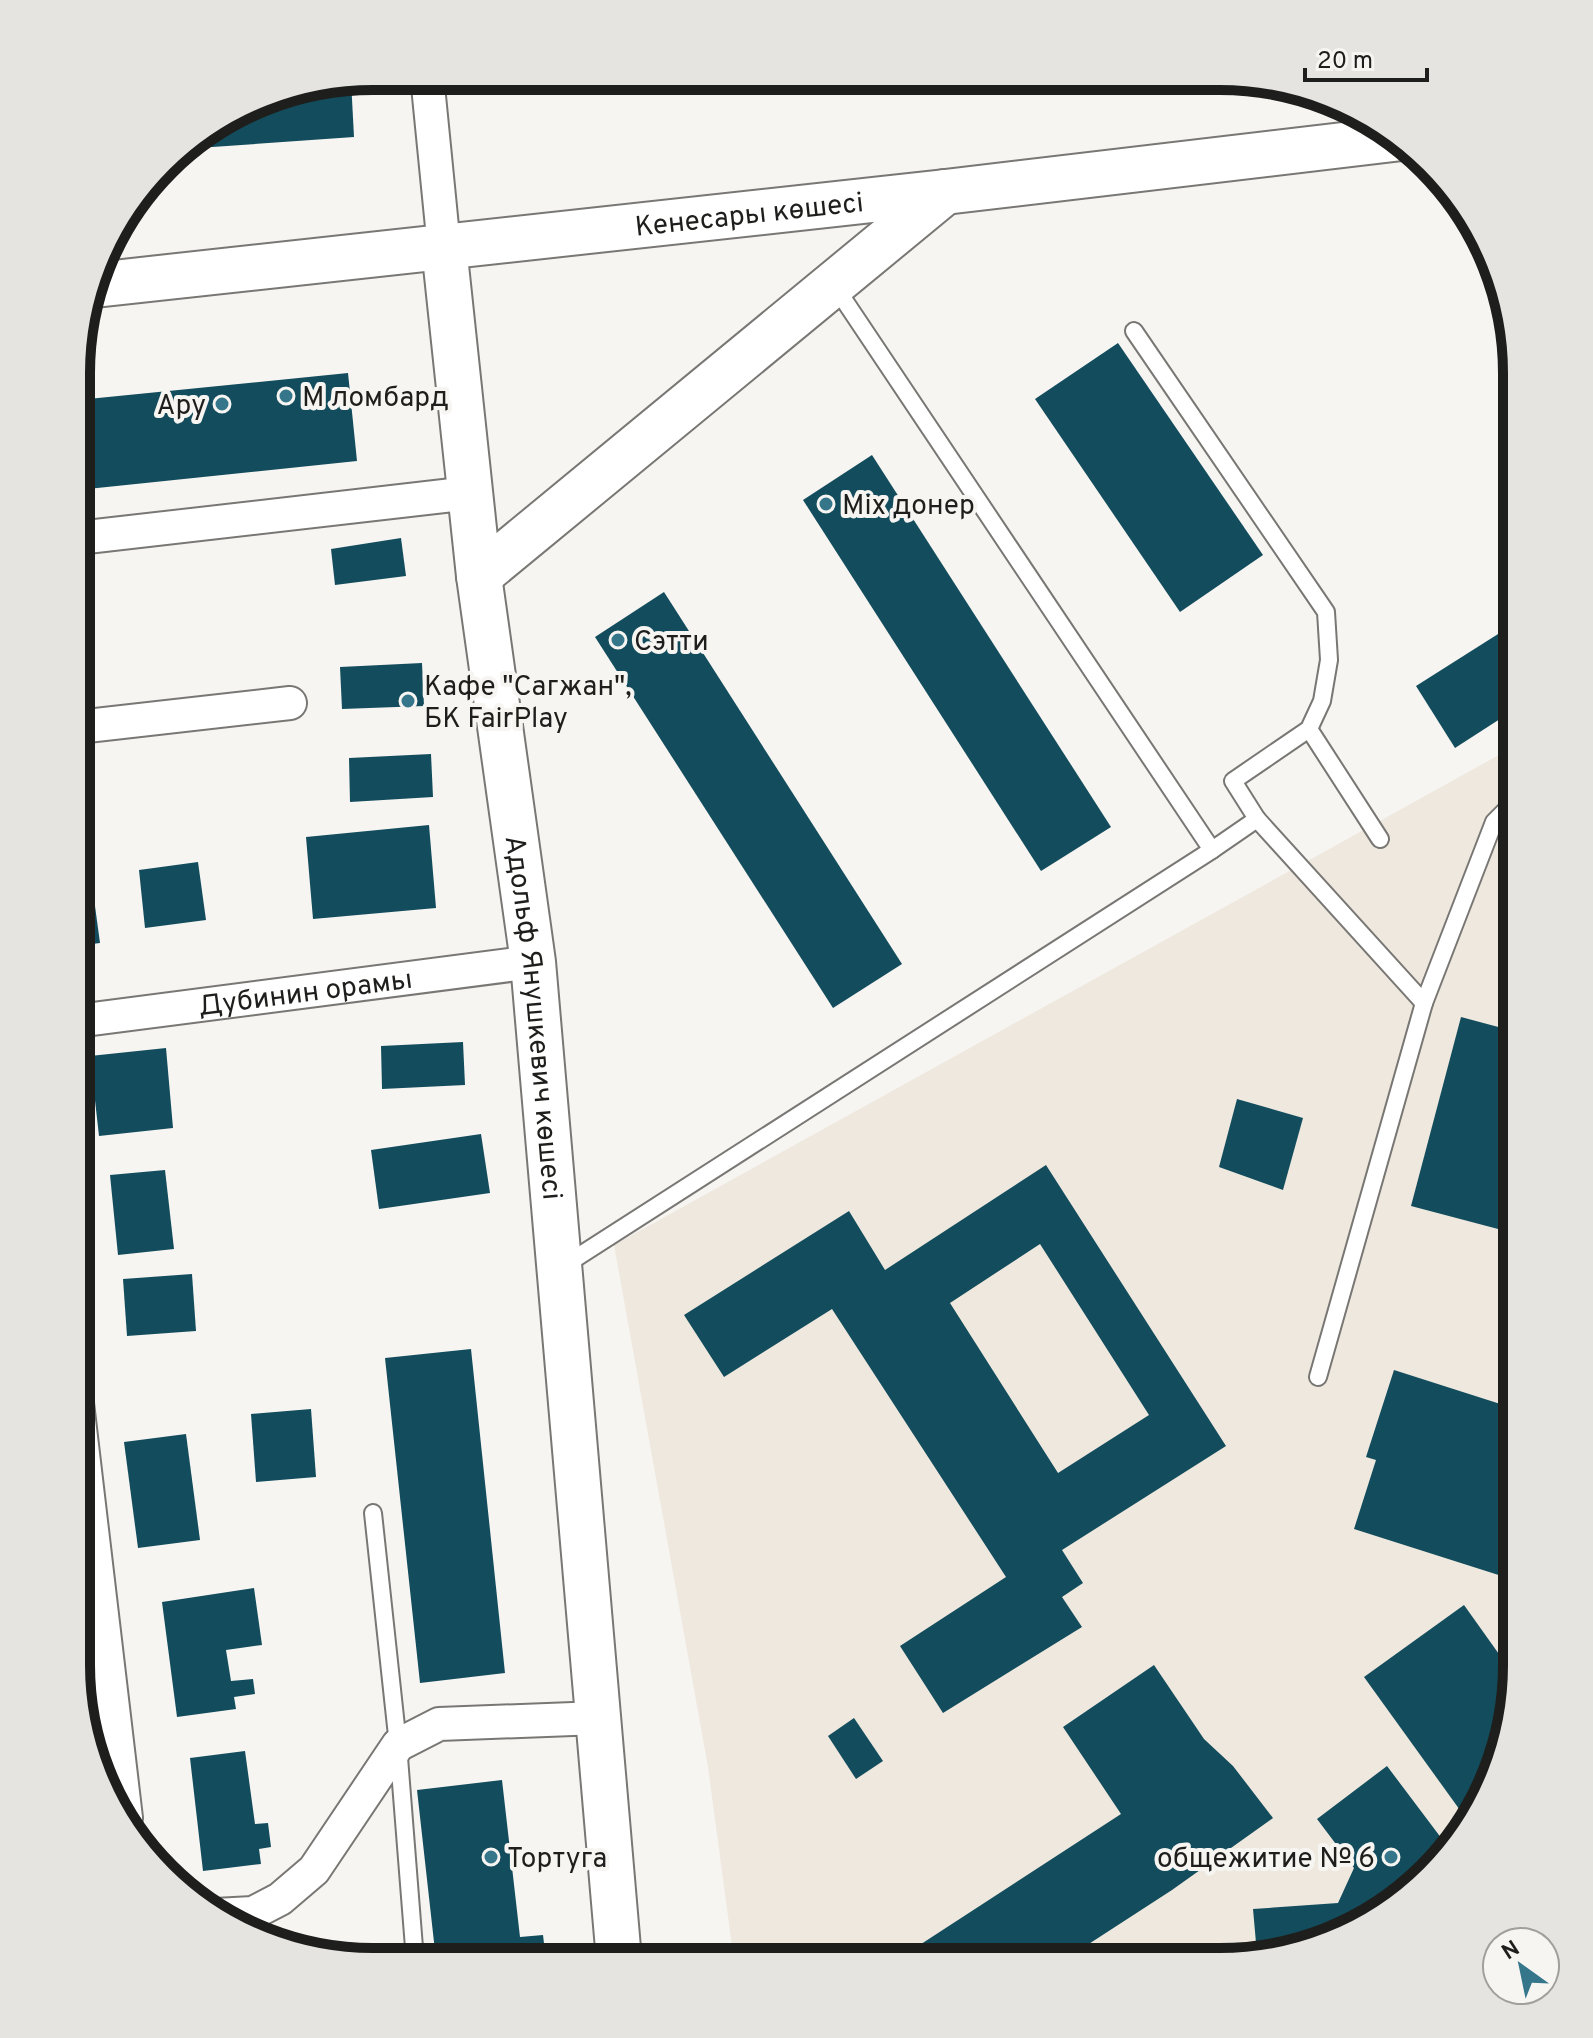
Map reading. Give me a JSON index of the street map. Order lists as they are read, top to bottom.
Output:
{
  "streets": {
    "street": ["Кенесары көшесі", "Дубинин орамы", "Адольф Янушкевич көшесі"]
  },
  "crossings": [
    ["Кенесары көшесі", "Адольф Янушкевич көшесі"],
    ["Дубинин орамы", "Адольф Янушкевич көшесі"]
  ],
  "places": [
    "М ломбард",
    "Ару",
    "Mix донер",
    "Сэтти",
    "Кафе \"Сагжан\", БК FairPlay",
    "Тортуга",
    "общежитие № 6"
  ],
  "scale_bar": "20 m",
  "north": "top left"
}
